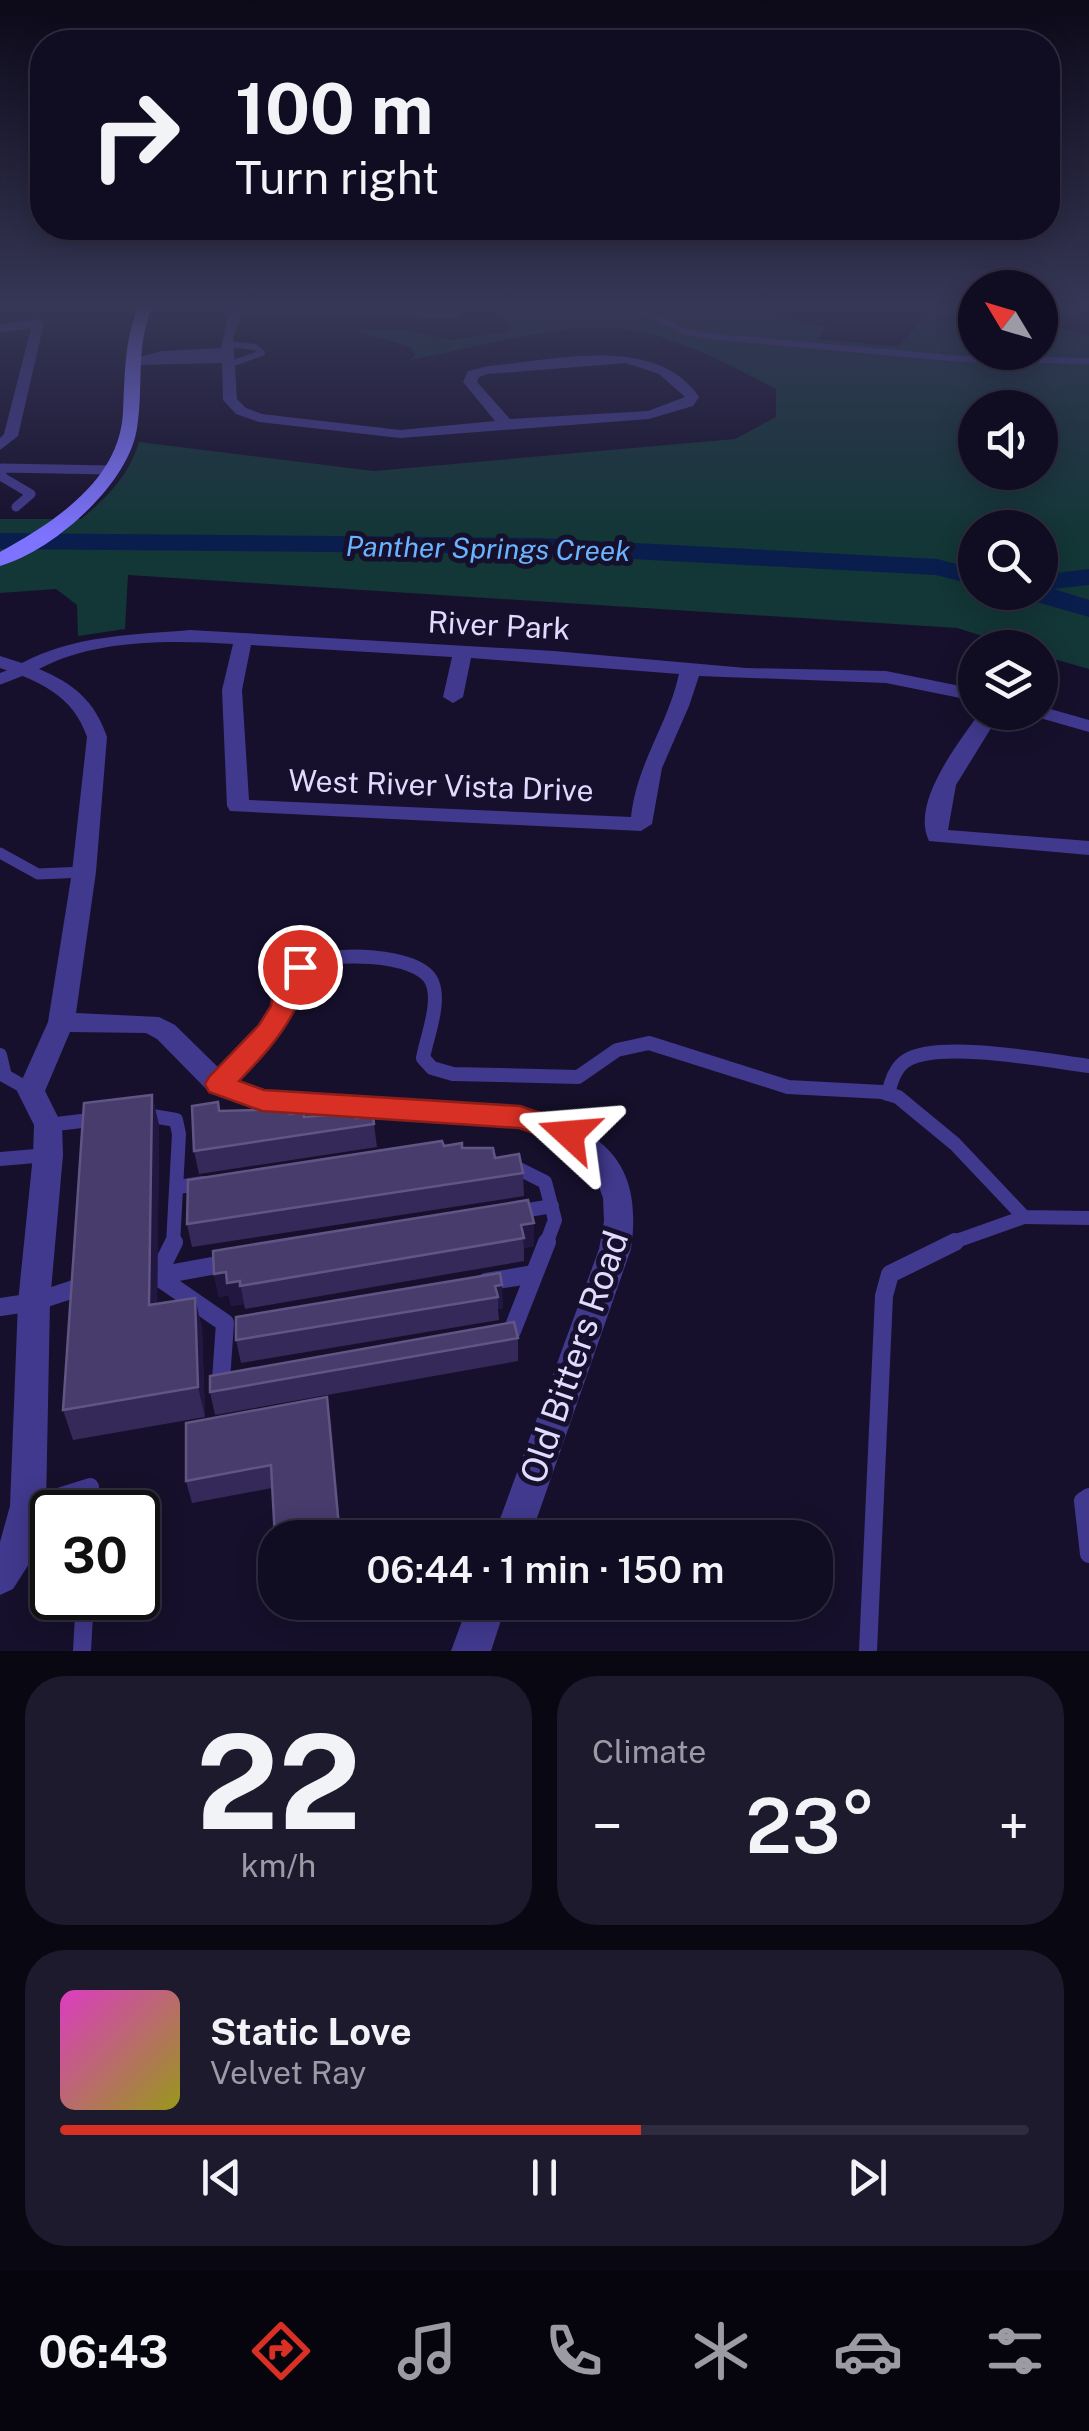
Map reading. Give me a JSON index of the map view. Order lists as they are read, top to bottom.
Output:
{
  "streets": {
    "street": ["River Park", "West River Vista Drive", "Old Bitters Road"]
  },
  "crossings": [
    ["River Park", "West River Vista Drive"]
  ],
  "water": ["Panther Springs Creek"],
  "north": "top left",
  "page": {
    "turn": ["100 m", "Turn right"],
    "limit": "30",
    "trip": "06:44 · 1 min · 150 m",
    "tile": [
      ["22", "km/h"],
      "Climate"
    ],
    "heat": ["−", "23°", "+"],
    "song": ["Static Love", "Velvet Ray"],
    "tabs": "06:43"
  }
}
